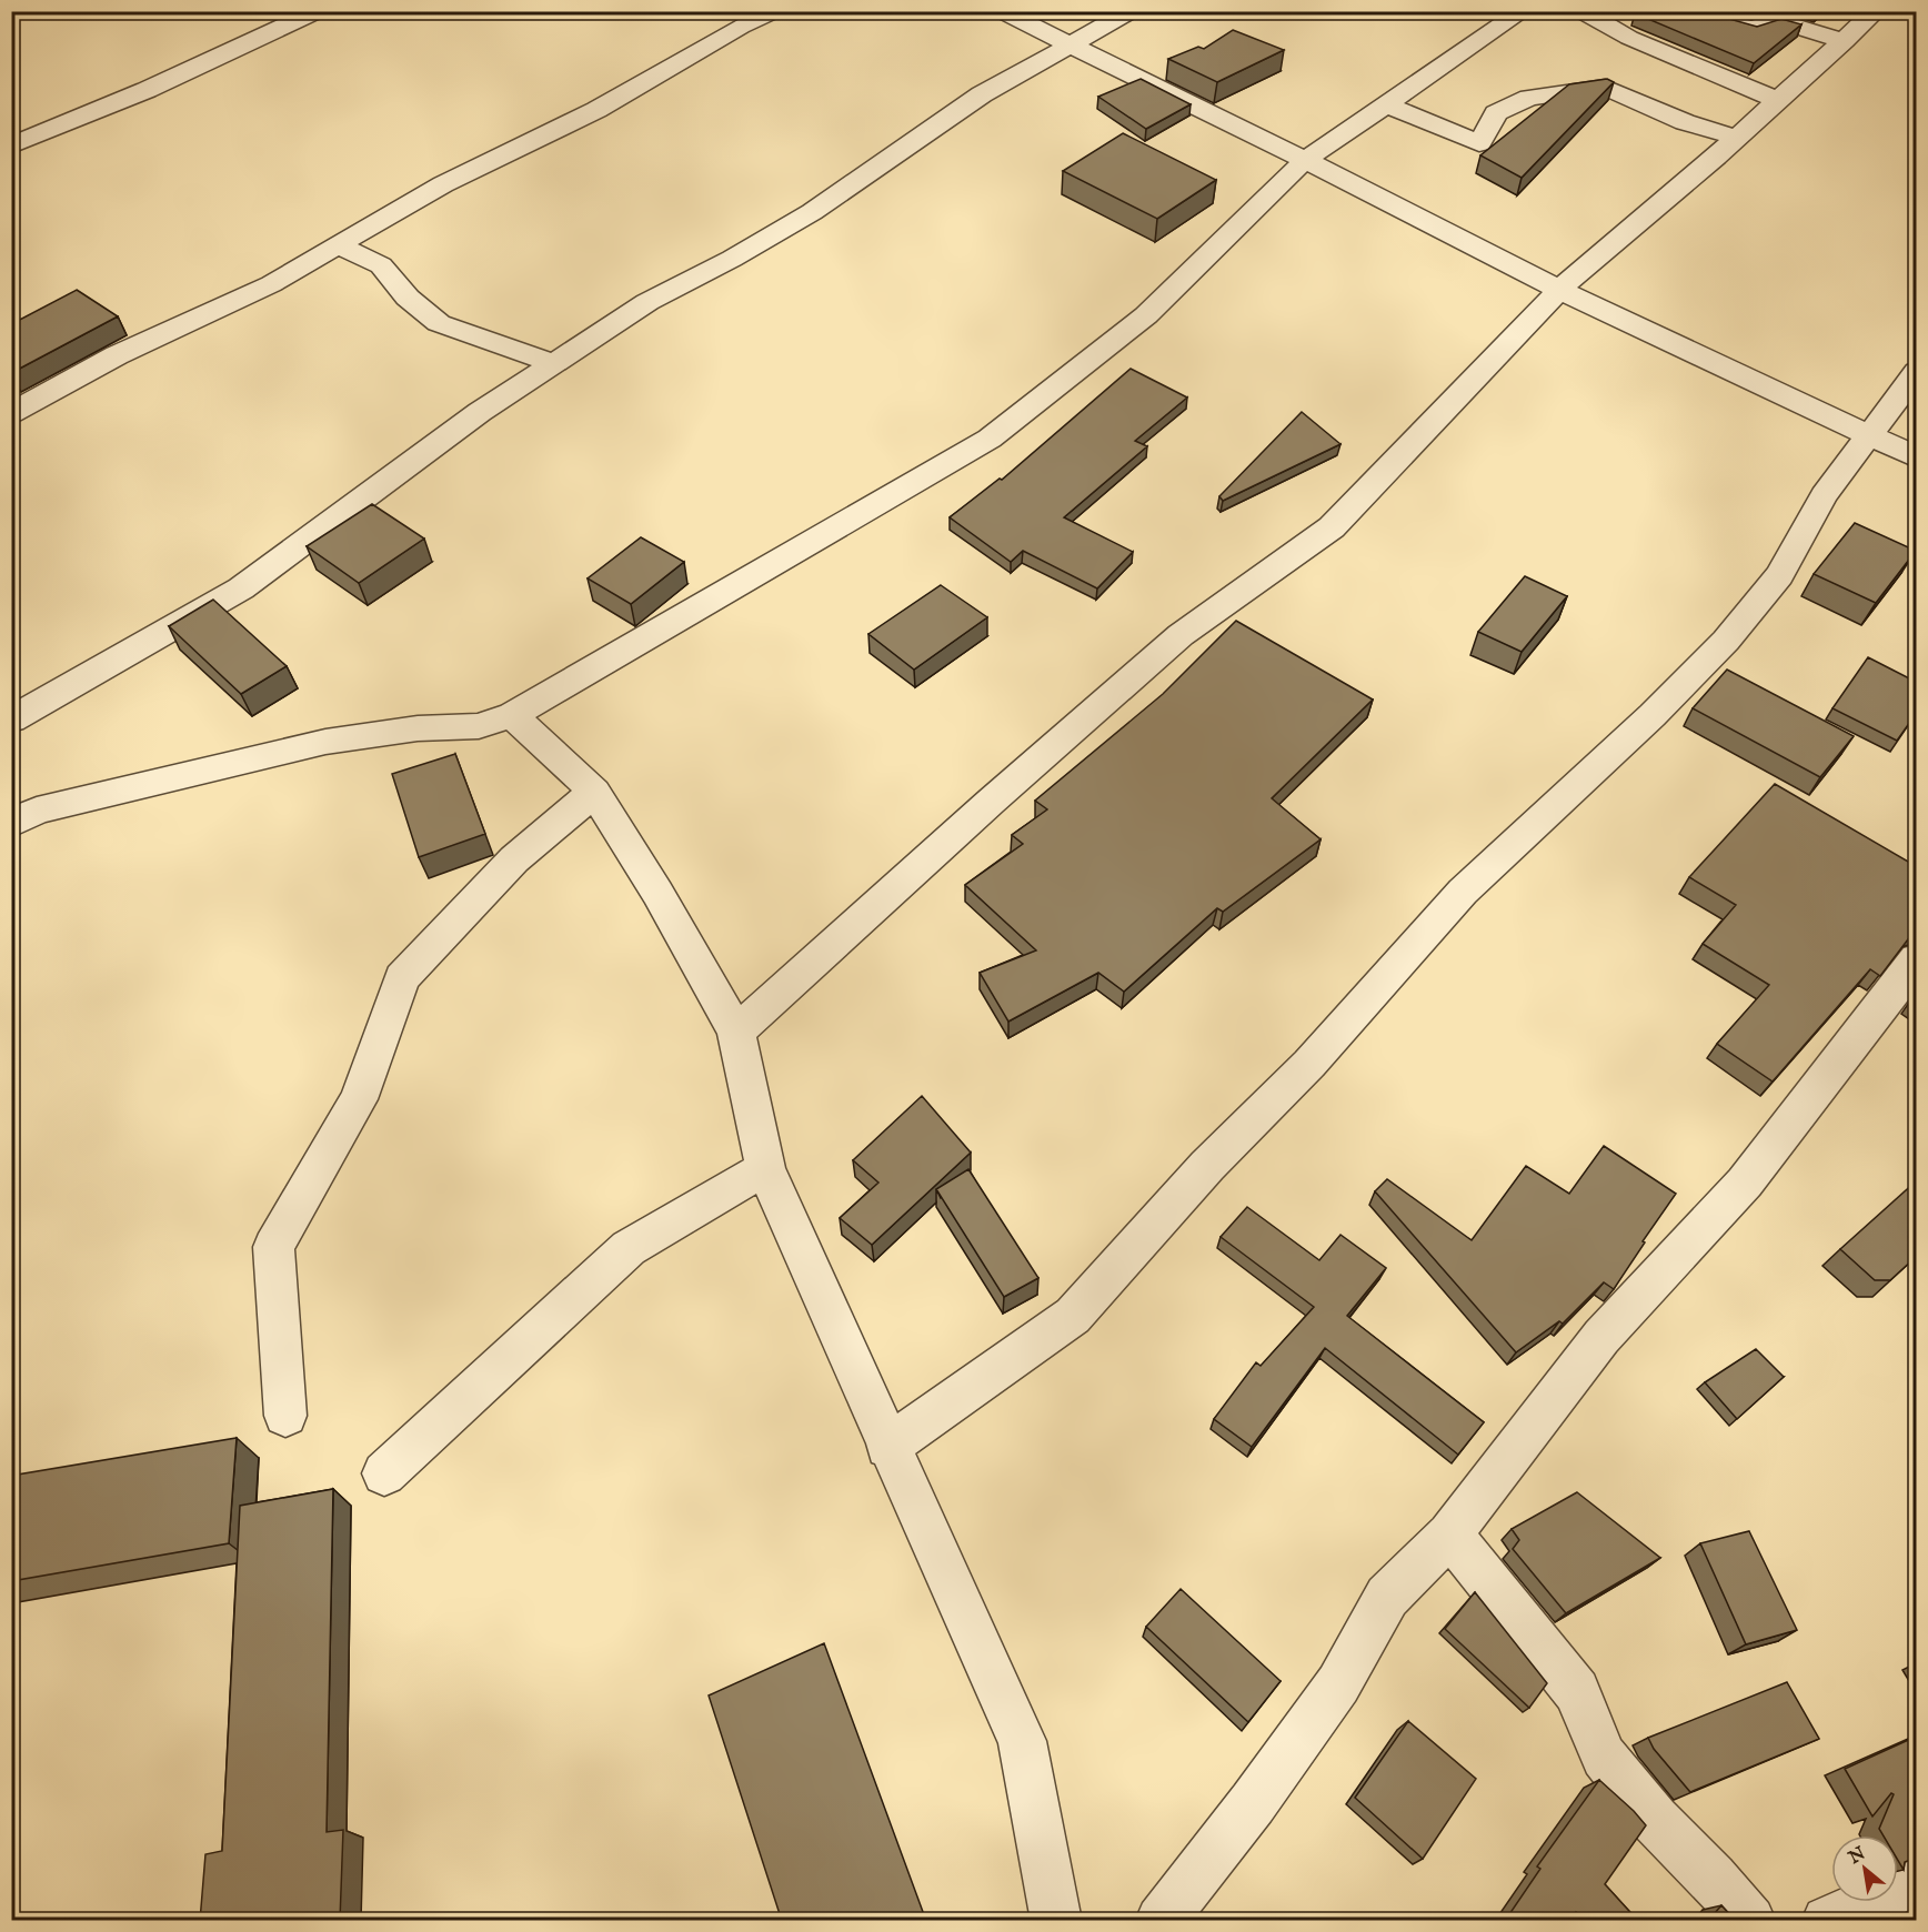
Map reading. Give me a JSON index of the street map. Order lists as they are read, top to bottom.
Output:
{
  "north": "top left"
}
